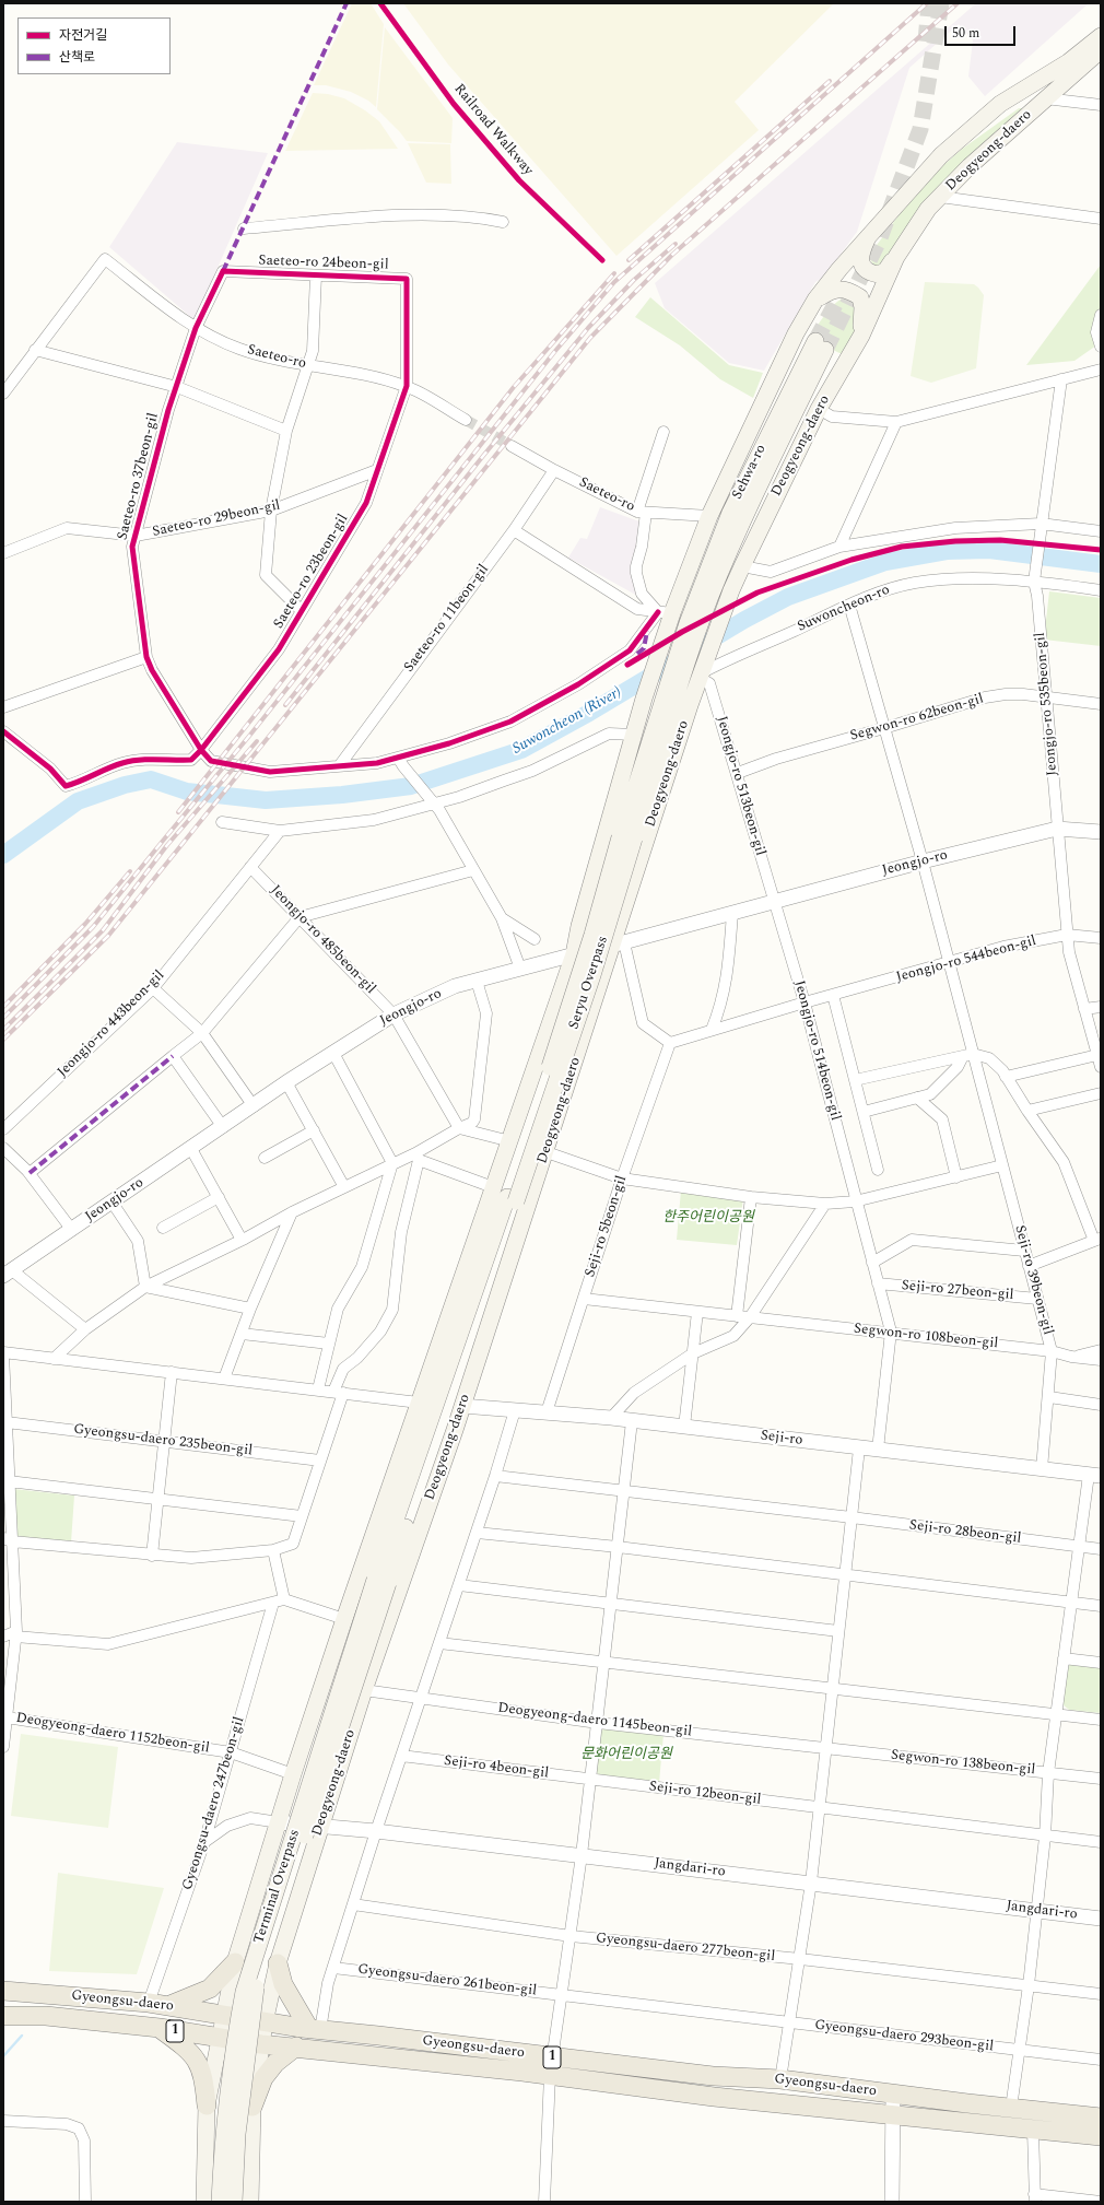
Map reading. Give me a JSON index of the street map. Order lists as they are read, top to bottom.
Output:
{
  "streets": {
    "main road": [
      "Deogyeong-daero",
      "Sehwa-ro",
      "Seryu Overpass",
      "Terminal Overpass",
      "Gyeongsu-daero",
      "1"
    ],
    "street": [
      "Saeteo-ro 24beon-gil",
      "Saeteo-ro",
      "Saeteo-ro 37beon-gil",
      "Saeteo-ro 29beon-gil",
      "Saeteo-ro 23beon-gil",
      "Suwoncheon-ro",
      "Saeteo-ro 11beon-gil",
      "Jeongjo-ro 535beon-gil",
      "Segwon-ro 62beon-gil",
      "Jeongjo-ro 513beon-gil",
      "Jeongjo-ro",
      "Jeongjo-ro 485beon-gil",
      "Jeongjo-ro 544beon-gil",
      "Jeongjo-ro 443beon-gil",
      "Jeongjo-ro 514beon-gil",
      "Seji-ro 5beon-gil",
      "Seji-ro 39beon-gil",
      "Seji-ro 27beon-gil",
      "Segwon-ro 108beon-gil",
      "Seji-ro",
      "Gyeongsu-daero 235beon-gil",
      "Seji-ro 28beon-gil",
      "Deogyeong-daero 1145beon-gil",
      "Deogyeong-daero 1152beon-gil",
      "Segwon-ro 138beon-gil",
      "Seji-ro 4beon-gil",
      "Seji-ro 12beon-gil",
      "Gyeongsu-daero 247beon-gil",
      "Jangdari-ro",
      "Gyeongsu-daero 277beon-gil",
      "Gyeongsu-daero 261beon-gil",
      "Gyeongsu-daero 293beon-gil"
    ],
    "cycle path": ["Railroad Walkway"]
  },
  "crossings": [
    ["Deogyeong-daero", "Saeteo-ro"],
    ["Deogyeong-daero", "Sehwa-ro"],
    ["Deogyeong-daero", "Suwoncheon-ro"],
    ["Deogyeong-daero", "Jeongjo-ro 513beon-gil"],
    ["Deogyeong-daero", "Jeongjo-ro"],
    ["Deogyeong-daero", "Seryu Overpass"],
    ["Deogyeong-daero", "Seji-ro"],
    ["Deogyeong-daero", "Deogyeong-daero 1145beon-gil"],
    ["Deogyeong-daero", "Deogyeong-daero 1152beon-gil"],
    ["Deogyeong-daero", "Jangdari-ro"],
    ["Deogyeong-daero", "Terminal Overpass"],
    ["Deogyeong-daero", "Gyeongsu-daero"],
    ["Saeteo-ro 24beon-gil", "Saeteo-ro"],
    ["Saeteo-ro 24beon-gil", "Saeteo-ro 37beon-gil"],
    ["Saeteo-ro 24beon-gil", "Saeteo-ro 23beon-gil"],
    ["Saeteo-ro", "Saeteo-ro 37beon-gil"],
    ["Saeteo-ro", "Saeteo-ro 23beon-gil"],
    ["Saeteo-ro", "Saeteo-ro 11beon-gil"],
    ["Saeteo-ro 37beon-gil", "Saeteo-ro 29beon-gil"],
    ["Saeteo-ro 37beon-gil", "Saeteo-ro 23beon-gil"],
    ["Saeteo-ro 29beon-gil", "Saeteo-ro 23beon-gil"],
    ["Suwoncheon-ro", "Jeongjo-ro 535beon-gil"],
    ["Suwoncheon-ro", "Jeongjo-ro 513beon-gil"],
    ["Suwoncheon-ro", "Seji-ro 39beon-gil"],
    ["Jeongjo-ro 535beon-gil", "Segwon-ro 62beon-gil"],
    ["Jeongjo-ro 535beon-gil", "Jeongjo-ro"],
    ["Jeongjo-ro 535beon-gil", "Jeongjo-ro 544beon-gil"],
    ["Segwon-ro 62beon-gil", "Jeongjo-ro 513beon-gil"],
    ["Segwon-ro 62beon-gil", "Seji-ro 39beon-gil"],
    ["Jeongjo-ro 513beon-gil", "Jeongjo-ro"],
    ["Jeongjo-ro 513beon-gil", "Jeongjo-ro 514beon-gil"],
    ["Jeongjo-ro", "Jeongjo-ro 485beon-gil"],
    ["Jeongjo-ro", "Jeongjo-ro 514beon-gil"],
    ["Jeongjo-ro", "Seji-ro 39beon-gil"],
    ["Jeongjo-ro 485beon-gil", "Jeongjo-ro 443beon-gil"],
    ["Jeongjo-ro 544beon-gil", "Jeongjo-ro 514beon-gil"],
    ["Jeongjo-ro 544beon-gil", "Seji-ro 39beon-gil"],
    ["Jeongjo-ro 514beon-gil", "Seji-ro 27beon-gil"],
    ["Seji-ro 5beon-gil", "Segwon-ro 108beon-gil"],
    ["Seji-ro 5beon-gil", "Seji-ro"],
    ["Seji-ro 39beon-gil", "Seji-ro 27beon-gil"],
    ["Seji-ro 39beon-gil", "Segwon-ro 108beon-gil"],
    ["Seji-ro 39beon-gil", "Seji-ro"],
    ["Seji-ro 27beon-gil", "Segwon-ro 108beon-gil"],
    ["Seji-ro 27beon-gil", "Seji-ro"],
    ["Deogyeong-daero 1145beon-gil", "Segwon-ro 138beon-gil"],
    ["Deogyeong-daero 1152beon-gil", "Gyeongsu-daero 247beon-gil"],
    ["Seji-ro 4beon-gil", "Seji-ro 12beon-gil"],
    ["Gyeongsu-daero 247beon-gil", "Gyeongsu-daero"]
  ],
  "water": ["Suwoncheon (River)"],
  "parks": ["한주어린이공원", "문화어린이공원"],
  "legend": ["자전거길", "산책로"],
  "scale_bar": "50 m"
}
